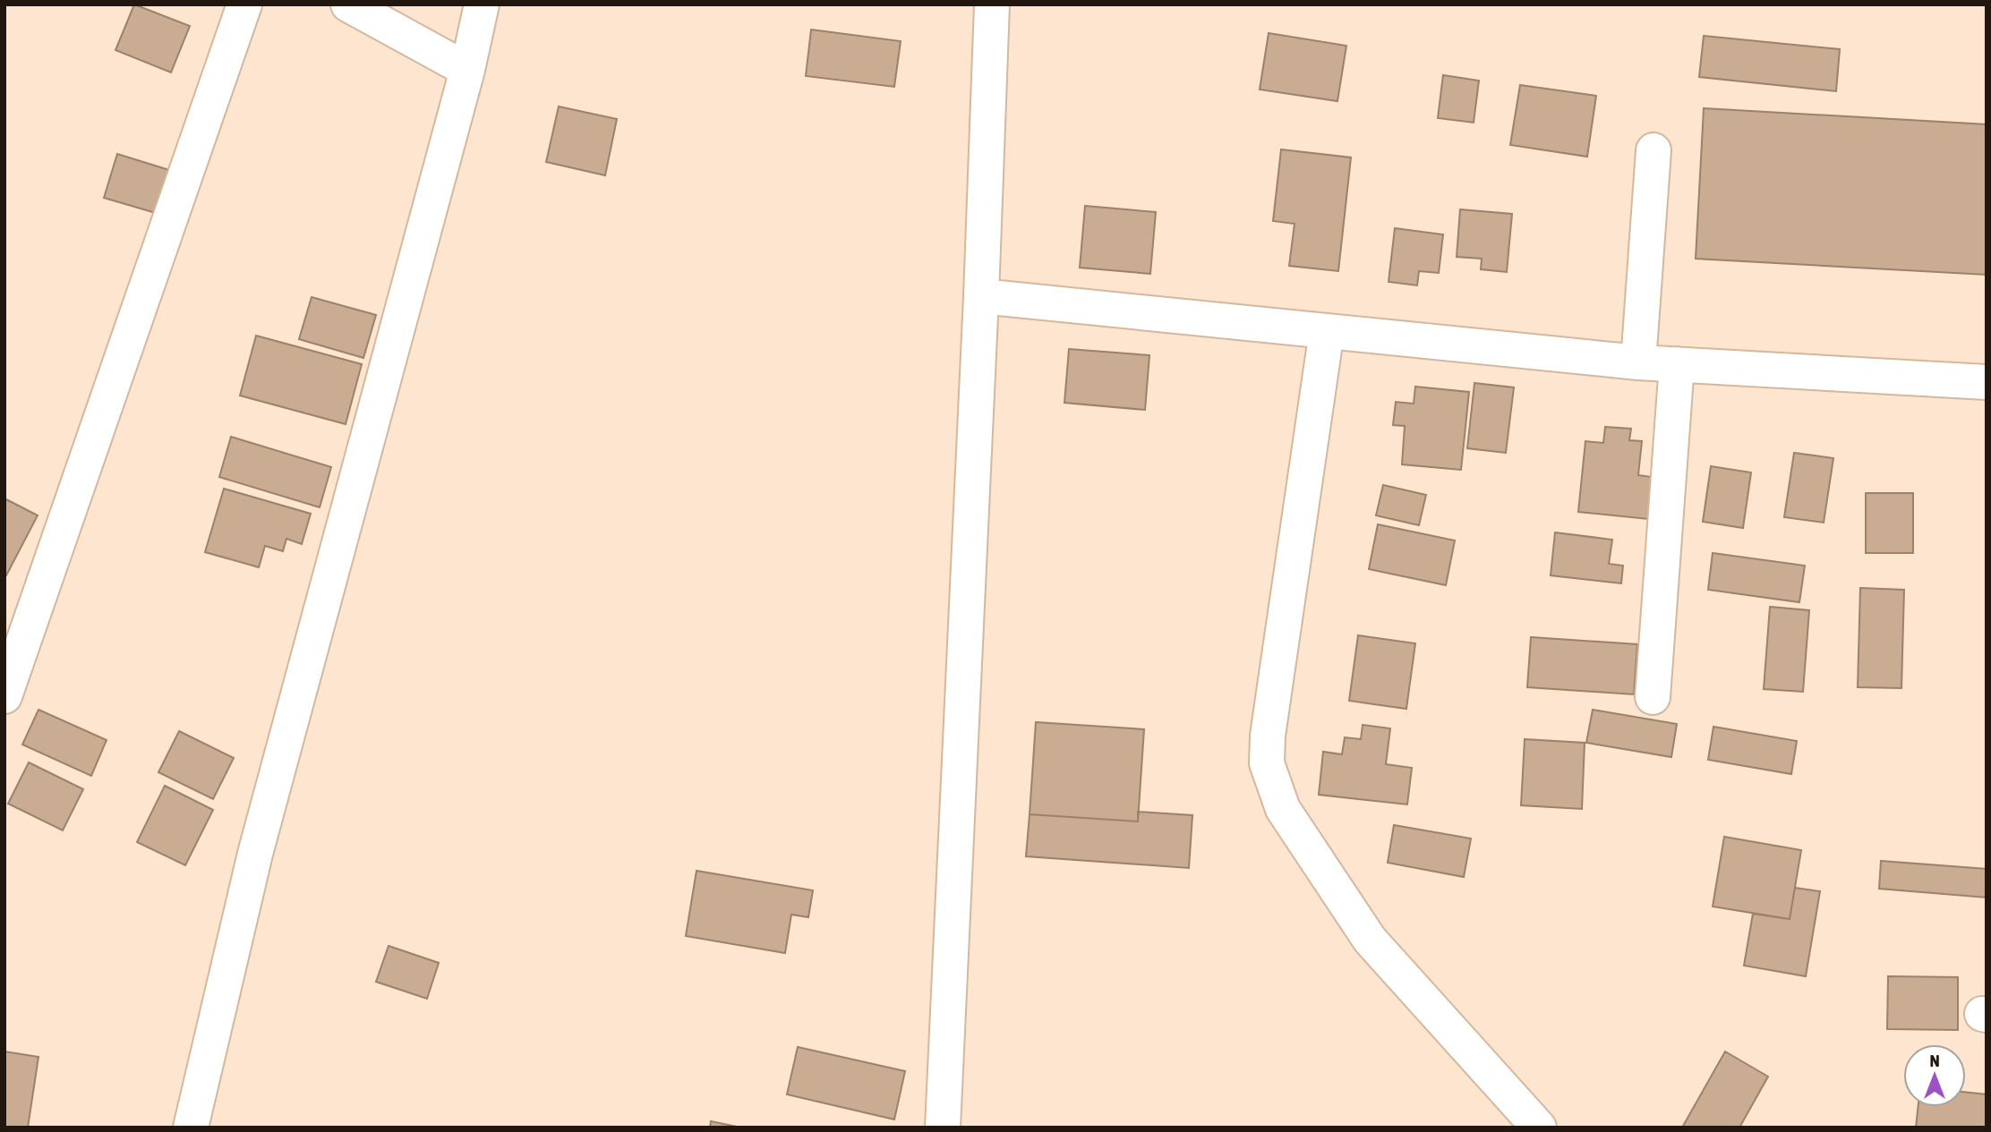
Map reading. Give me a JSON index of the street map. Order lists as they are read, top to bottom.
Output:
{
  "north": "top"
}
